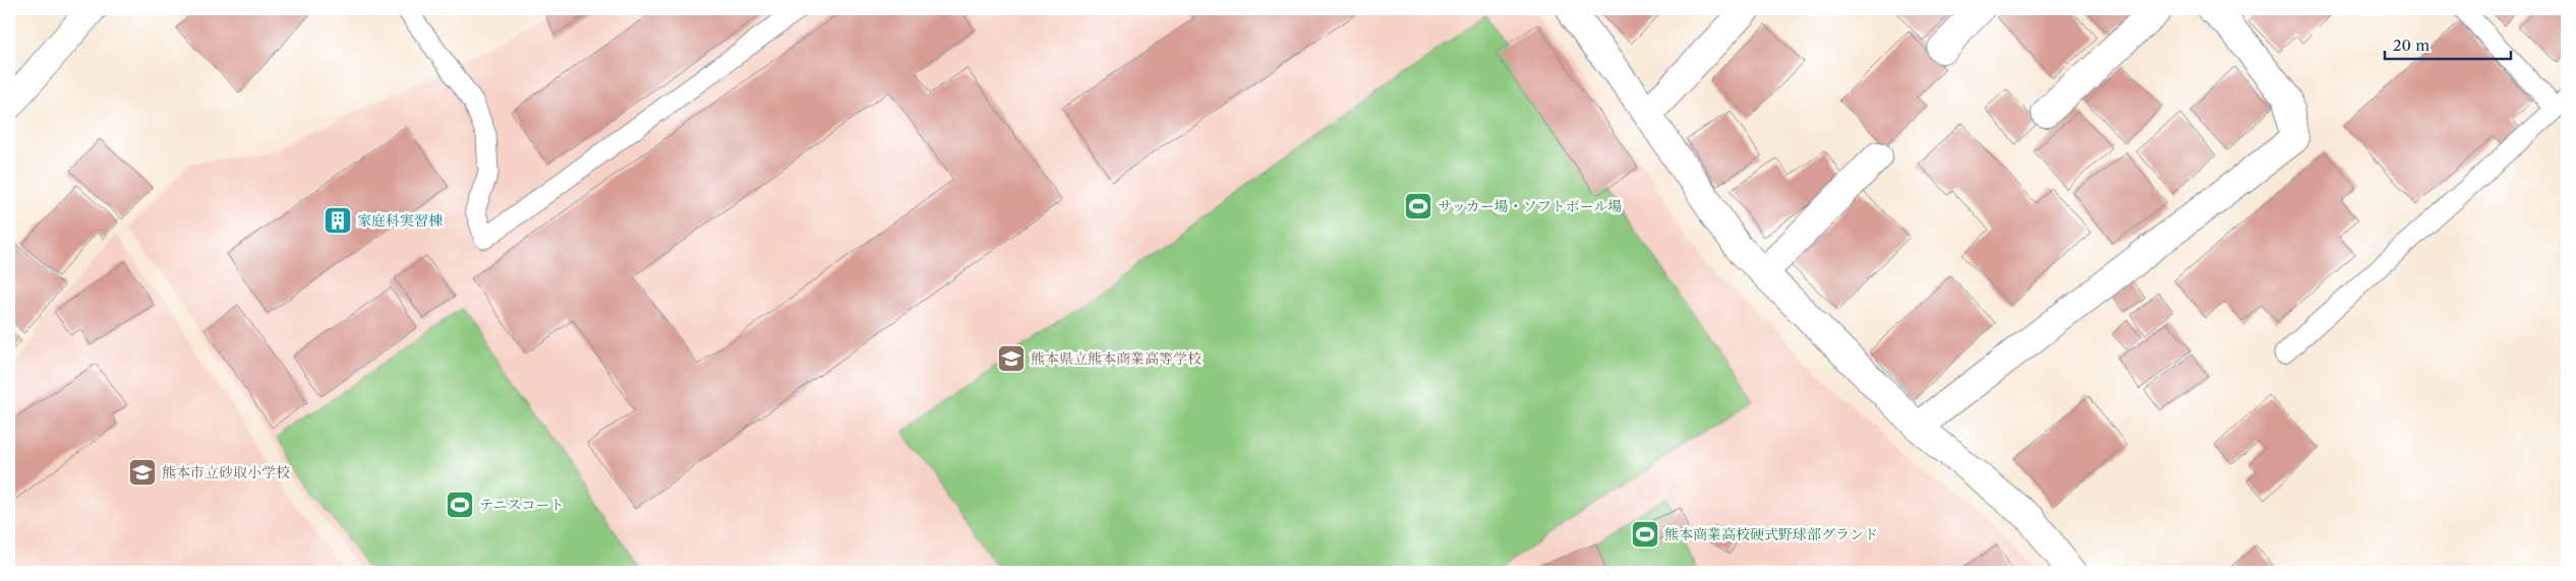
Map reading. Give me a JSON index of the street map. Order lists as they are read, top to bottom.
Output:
{
  "places": {
    "sports": ["サッカー場・ソフトボール場", "テニスコート", "熊本商業高校硬式野球部グランド"],
    "building": ["家庭科実習棟"],
    "school or university": ["熊本県立熊本商業高等学校", "熊本市立砂取小学校"]
  },
  "scale_bar": "20 m"
}
